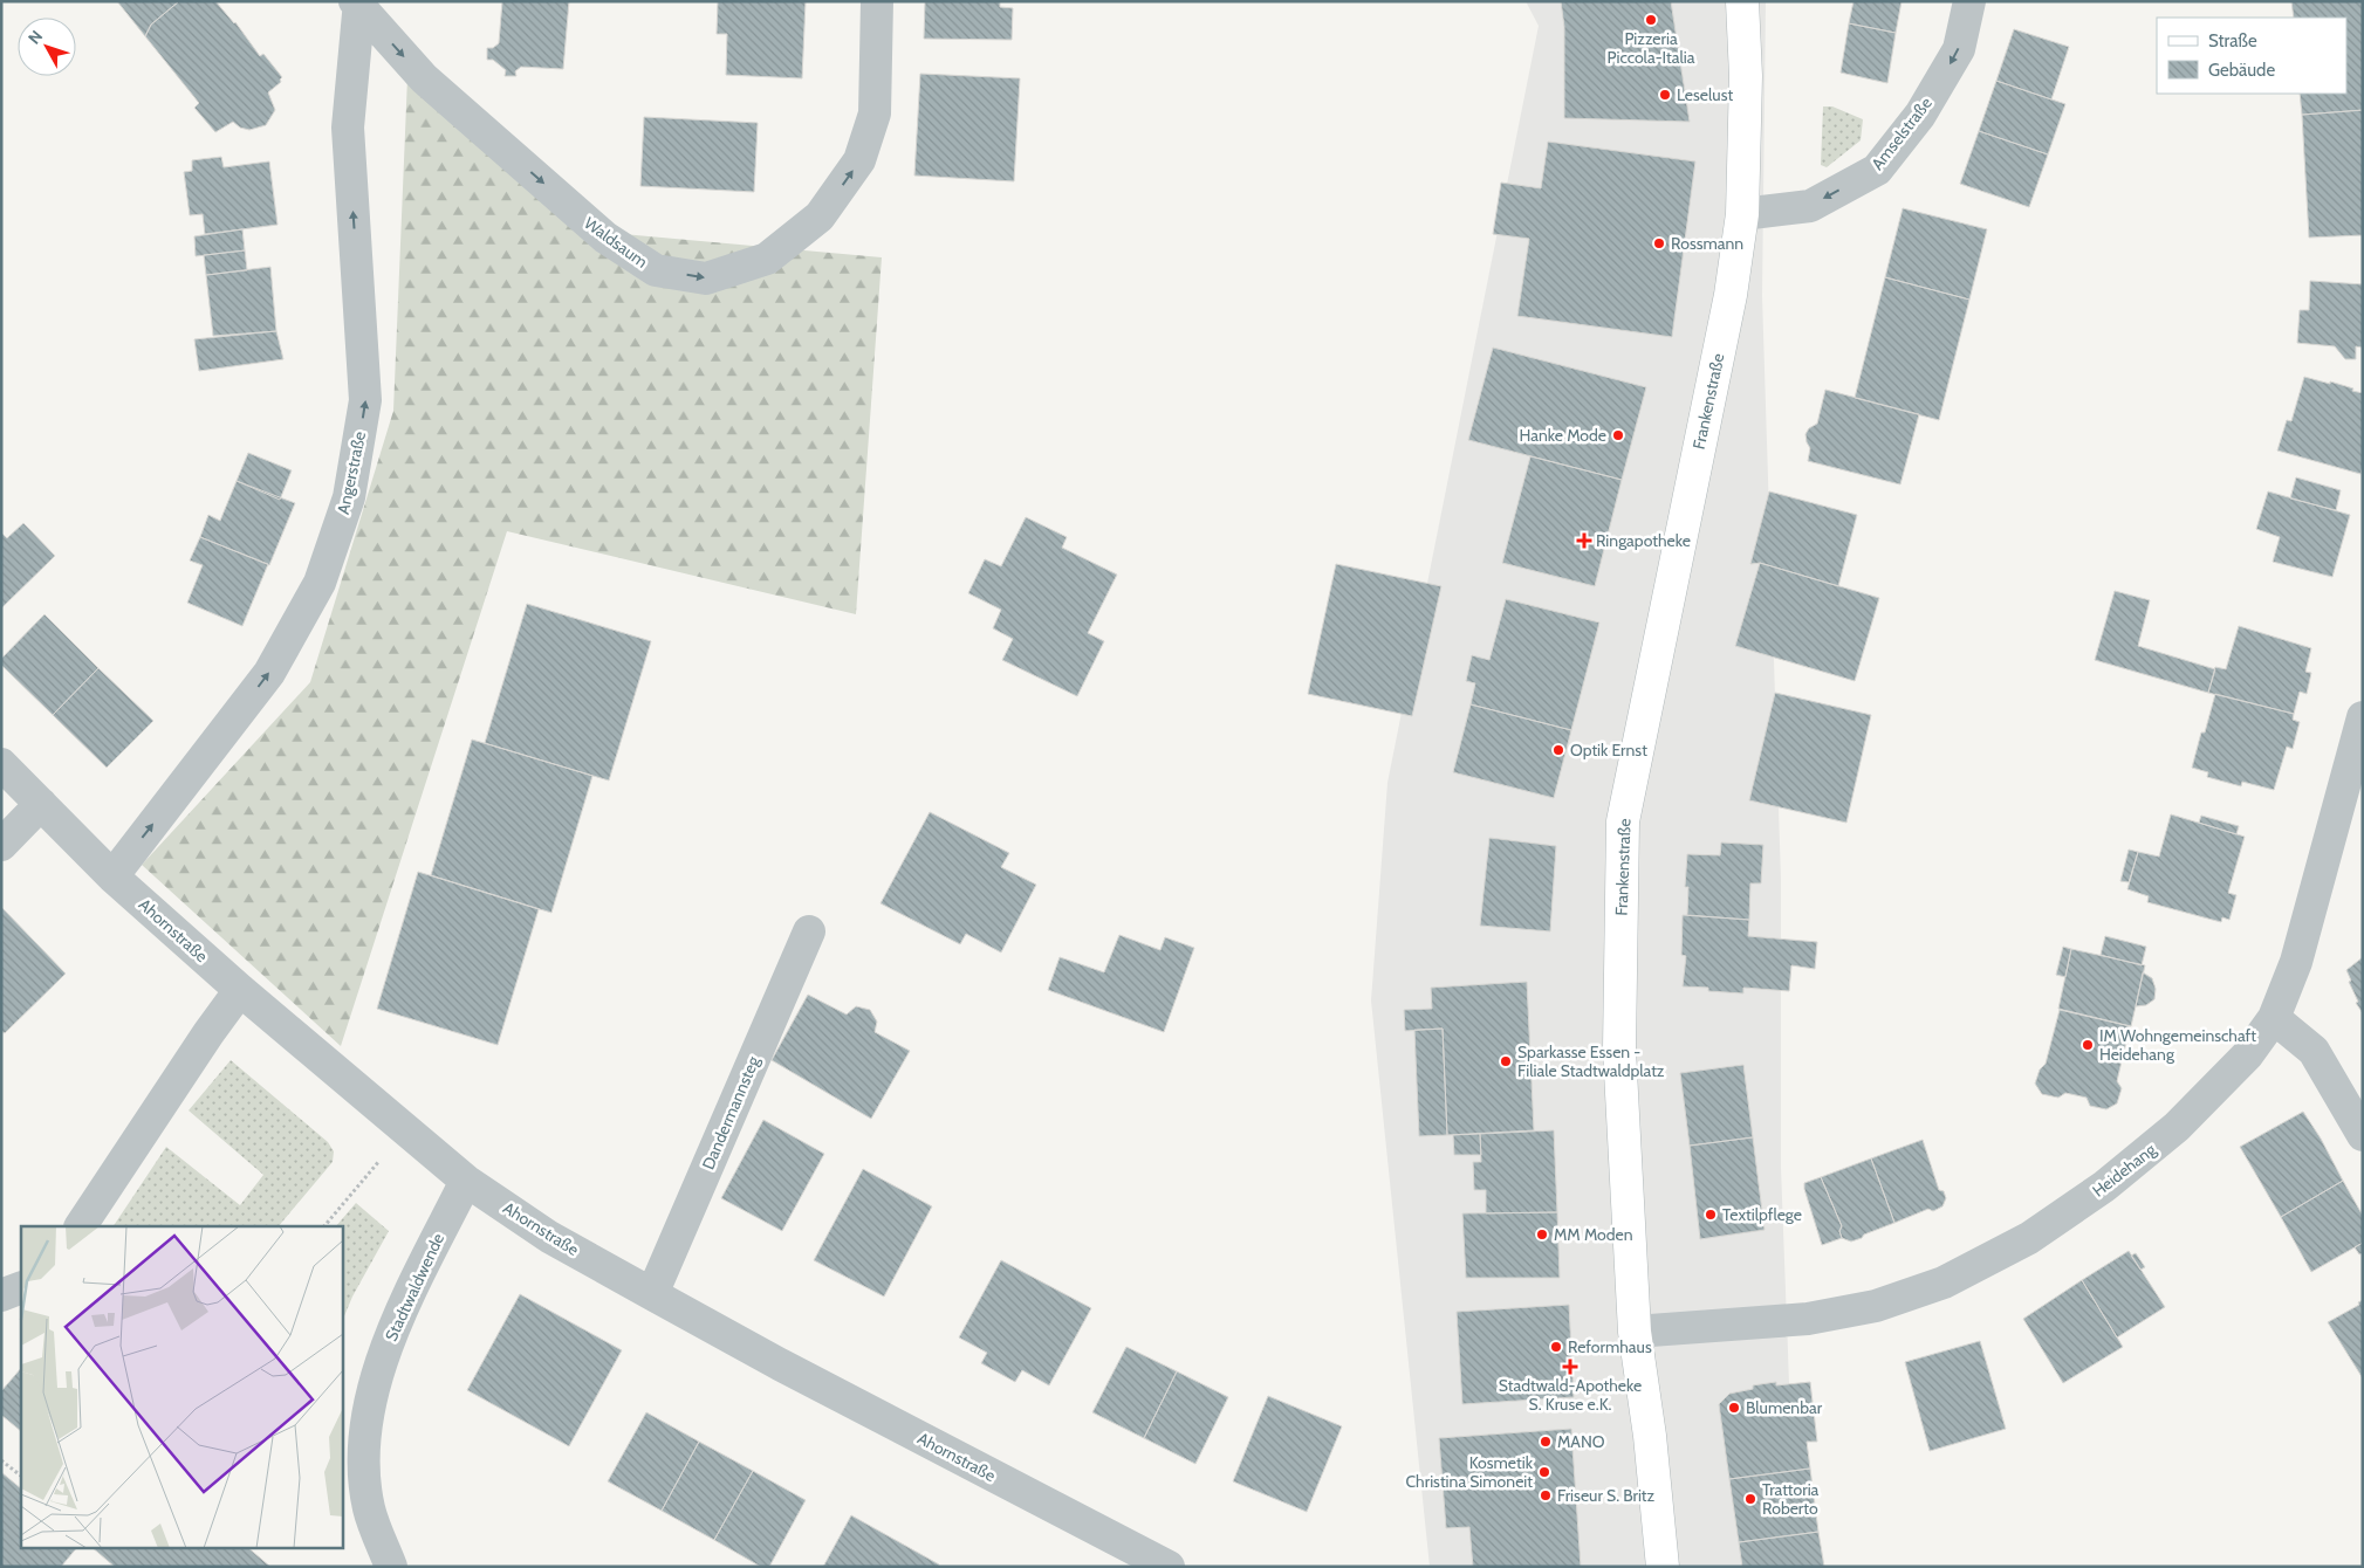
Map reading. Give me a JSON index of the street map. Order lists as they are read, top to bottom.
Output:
{
  "streets": {
    "main road": ["Frankenstraße"],
    "street": [
      "Amselstraße",
      "Waldsaum",
      "Angerstraße",
      "Ahornstraße",
      "Dandermannsteg",
      "Heidehang",
      "Stadtwaldwende"
    ]
  },
  "crossings": [
    ["Amselstraße", "Frankenstraße"],
    ["Waldsaum", "Angerstraße"],
    ["Frankenstraße", "Heidehang"],
    ["Angerstraße", "Ahornstraße"],
    ["Ahornstraße", "Dandermannsteg"],
    ["Ahornstraße", "Stadtwaldwende"]
  ],
  "one_way": ["Amselstraße", "Angerstraße"],
  "places": {
    "other": [
      "Pizzeria Piccola-Italia",
      "Leselust",
      "Rossmann",
      "Hanke Mode",
      "Optik Ernst",
      "IM Wohngemeinschaft Heidehang",
      "Sparkasse Essen - Filiale Stadtwaldplatz",
      "Textilpflege",
      "MM Moden",
      "Reformhaus",
      "Blumenbar",
      "MANO",
      "Kosmetik Christina Simoneit",
      "Friseur S. Britz",
      "Trattoria Roberto"
    ],
    "health": ["Ringapotheke", "Stadtwald-Apotheke S. Kruse e.K."]
  },
  "legend": ["Straße", "Gebäude"],
  "north": "top left"
}
